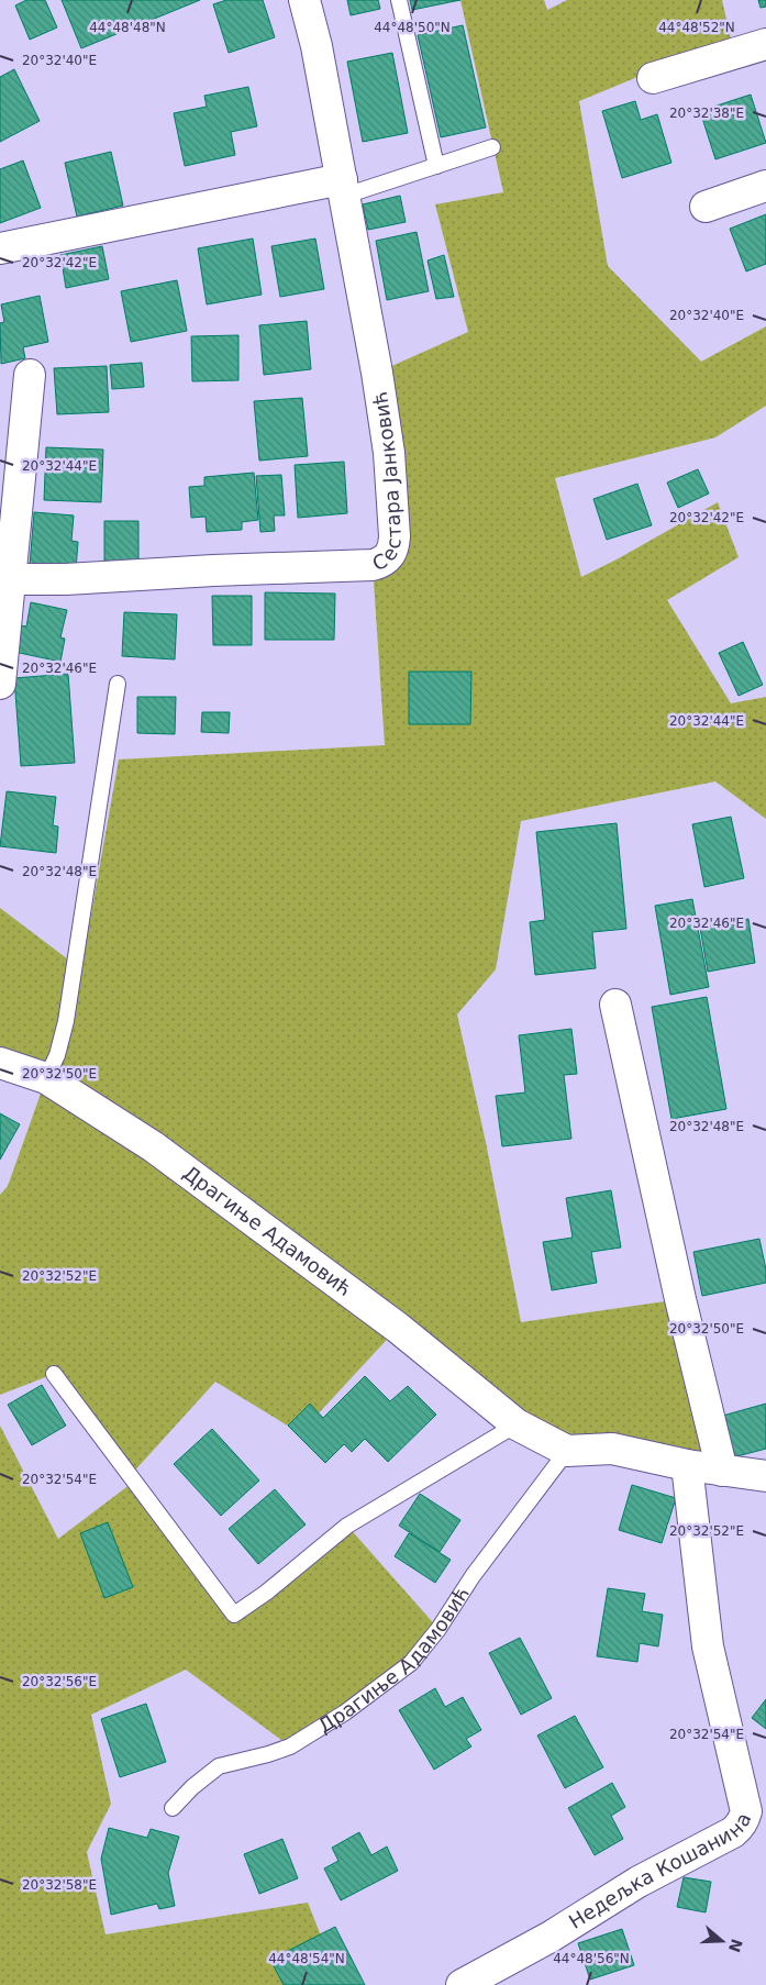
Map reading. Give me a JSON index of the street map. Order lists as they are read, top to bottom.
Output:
{
  "streets": {
    "street": ["Сестара Јанковић", "Драгиње Адамовић", "Недељка Кошанина"]
  },
  "north": "right",
  "coordinates": [
    "44°48'48\"N",
    "44°48'50\"N",
    "44°48'52\"N",
    "20°32'40\"E",
    "20°32'38\"E",
    "20°32'42\"E",
    "20°32'44\"E",
    "20°32'46\"E",
    "20°32'48\"E",
    "20°32'50\"E",
    "20°32'52\"E",
    "20°32'54\"E",
    "20°32'56\"E",
    "20°32'58\"E",
    "44°48'54\"N",
    "44°48'56\"N"
  ]
}
